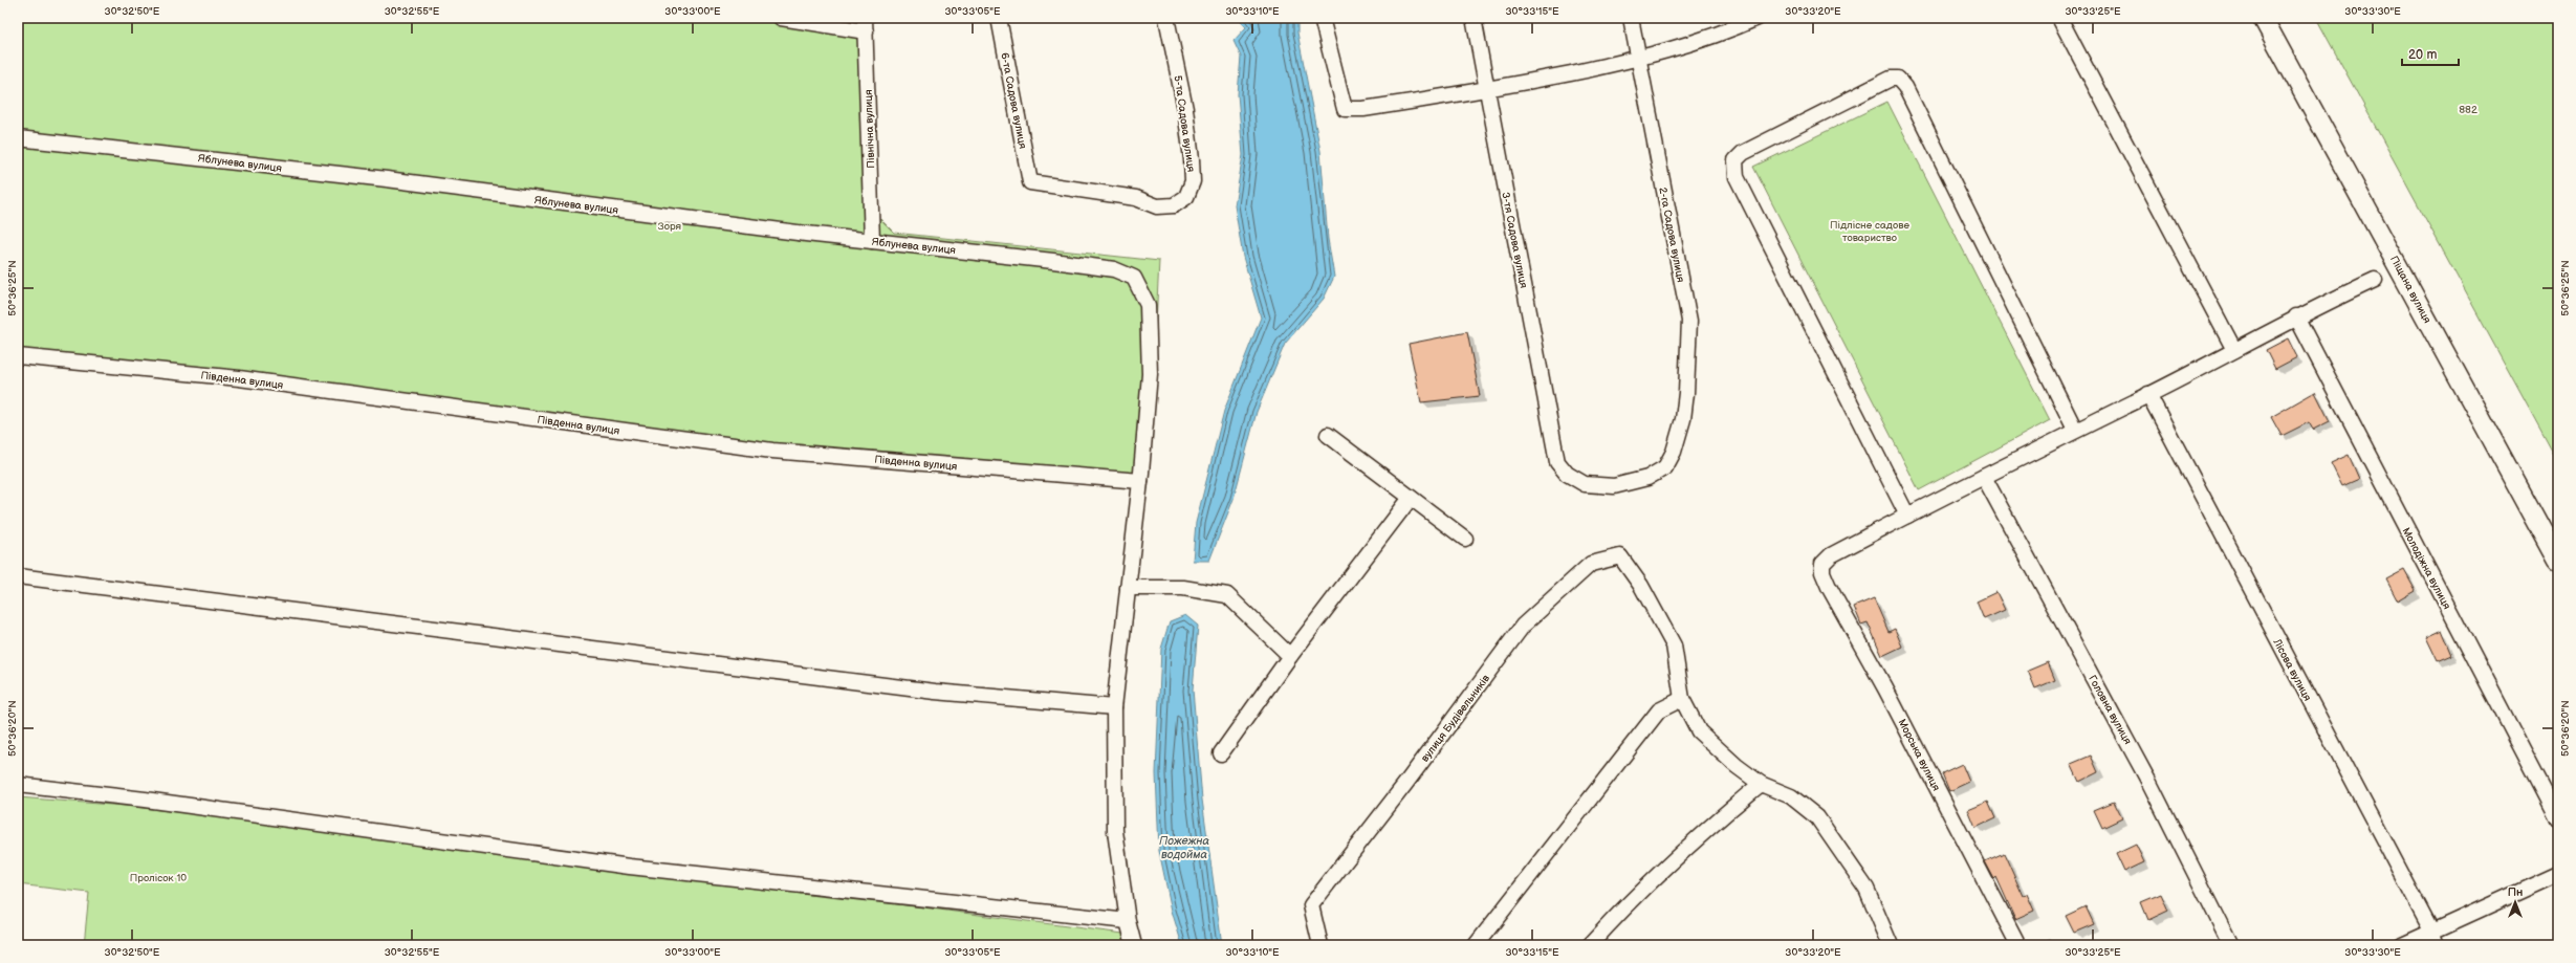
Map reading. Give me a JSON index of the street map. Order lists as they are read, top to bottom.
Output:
{
  "streets": {
    "street": [
      "6-та Садова вулиця",
      "5-та Садова вулиця",
      "Північна вулиця",
      "Яблунева вулиця",
      "2-га Садова вулиця",
      "3-тя Садова вулиця",
      "Піщана вулиця",
      "Південна вулиця",
      "Молодіжна вулиця",
      "Лісова вулиця",
      "Головна вулиця",
      "вулиця Будівельників",
      "Морська вулиця"
    ]
  },
  "crossings": [
    ["6-та Садова вулиця", "5-та Садова вулиця"],
    ["Північна вулиця", "Яблунева вулиця"],
    ["Яблунева вулиця", "Південна вулиця"],
    ["2-га Садова вулиця", "3-тя Садова вулиця"]
  ],
  "water": ["Пожежна водойма"],
  "parks": [
    "882",
    "Підлісне садове товариство",
    "Зоря",
    "Пролісок 10"
  ],
  "scale_bar": "20 m",
  "north": "top",
  "coordinates": [
    "30°32'50\"E",
    "30°32'55\"E",
    "30°33'00\"E",
    "30°33'05\"E",
    "30°33'10\"E",
    "30°33'15\"E",
    "30°33'20\"E",
    "30°33'25\"E",
    "30°33'30\"E",
    "50°36'25\"N",
    "50°36'20\"N"
  ]
}
